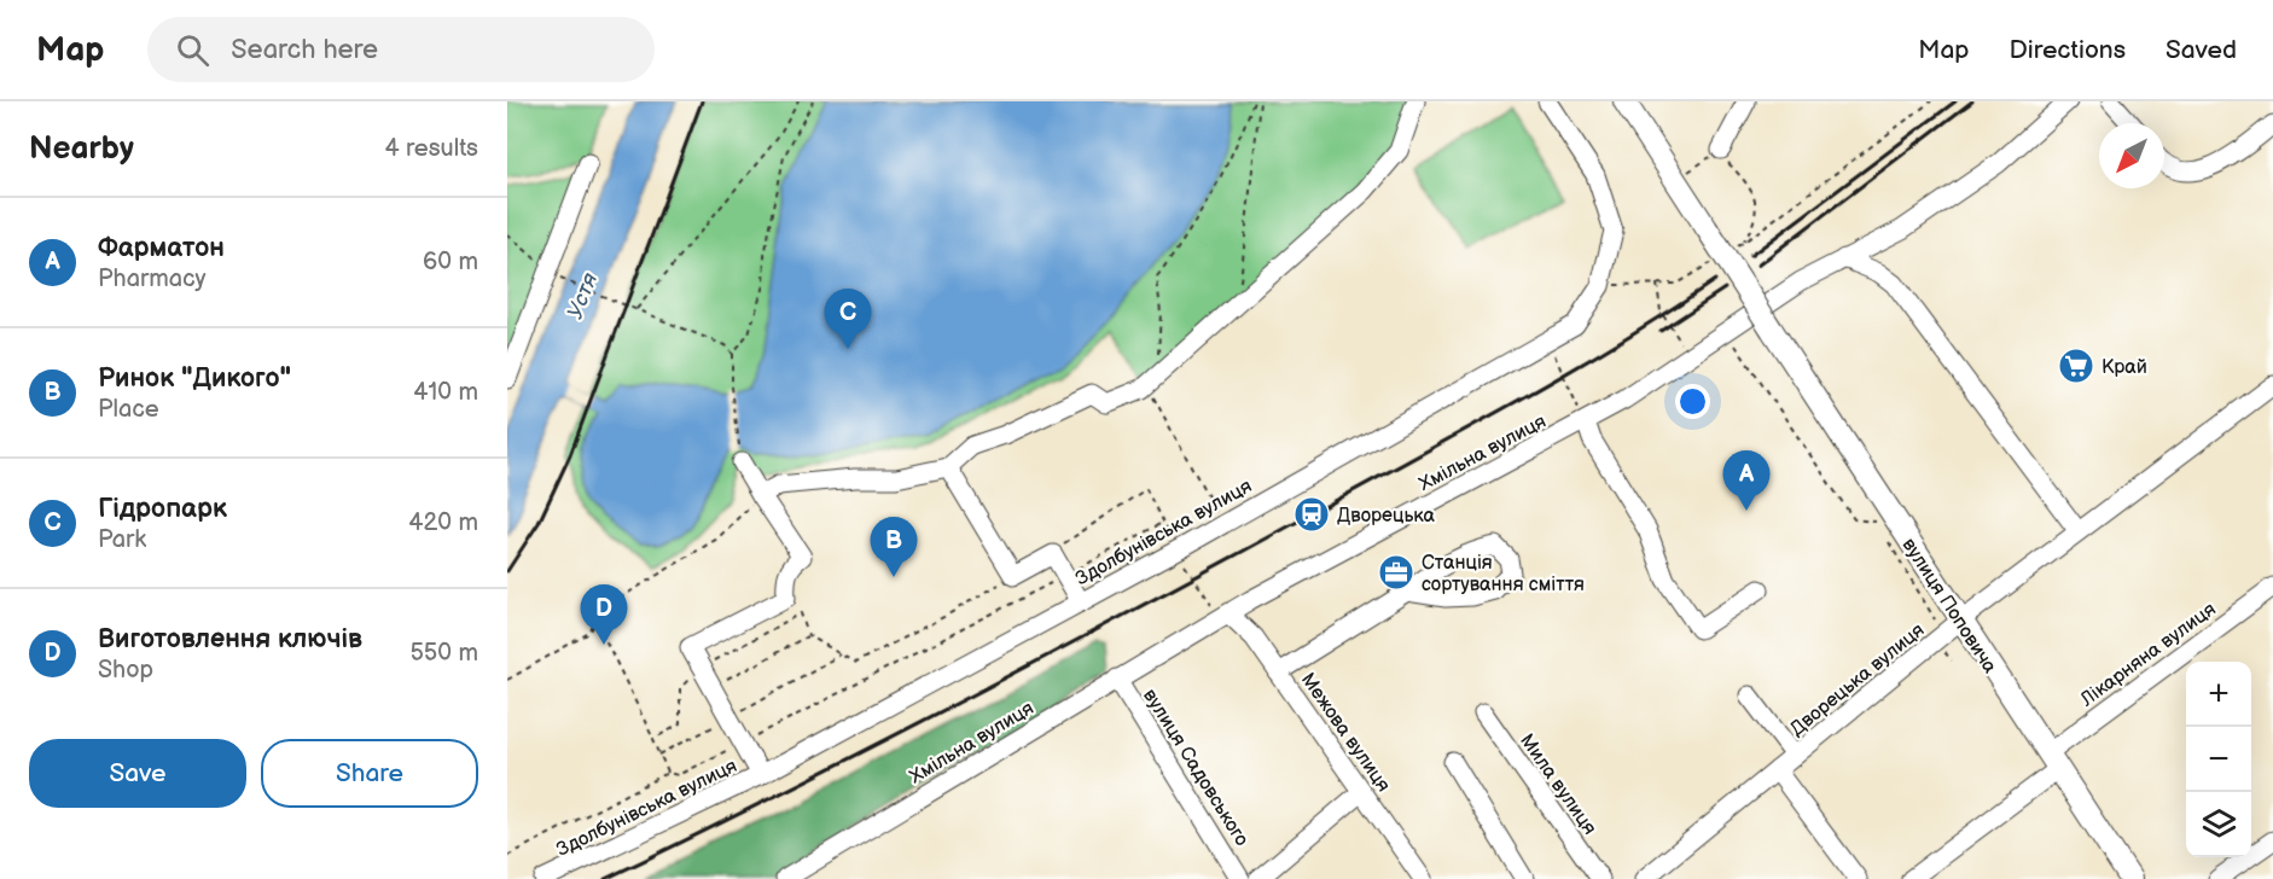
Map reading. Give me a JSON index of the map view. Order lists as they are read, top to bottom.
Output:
{
  "streets": {
    "main road": ["вулиця Поповича"],
    "street": [
      "Хмільна вулиця",
      "Здолбунівська вулиця",
      "Лікарняна вулиця",
      "Дворецька вулиця",
      "Межова вулиця",
      "вулиця Садовського",
      "Мила вулиця"
    ]
  },
  "crossings": [
    ["Хмільна вулиця", "Межова вулиця"],
    ["Хмільна вулиця", "вулиця Садовського"],
    ["вулиця Поповича", "Лікарняна вулиця"],
    ["вулиця Поповича", "Дворецька вулиця"]
  ],
  "water": ["Устя"],
  "places": {
    "supermarket": ["Край"],
    "station": ["Дворецька"],
    "office": ["Станція сортування сміття"]
  },
  "north": "bottom left",
  "page": {
    "header": "Map",
    "search": "Search here",
    "nav": ["Map", "Directions", "Saved"],
    "heading": ["Nearby", "4 results"],
    "list": [
      {
        "mark": "A",
        "name": "Фарматон",
        "note": "Pharmacy",
        "value": "60 m"
      },
      {
        "mark": "B",
        "name": "Ринок \"Дикого\"",
        "note": "Place",
        "value": "410 m"
      },
      {
        "mark": "C",
        "name": "Гідропарк",
        "note": "Park",
        "value": "420 m"
      },
      {
        "mark": "D",
        "name": "Виготовлення ключів",
        "note": "Shop",
        "value": "550 m"
      }
    ],
    "pins": [
      "C",
      "A",
      "B",
      "D"
    ],
    "map_buttons": ["+", "−"],
    "buttons": ["Save", "Share"]
  }
}
